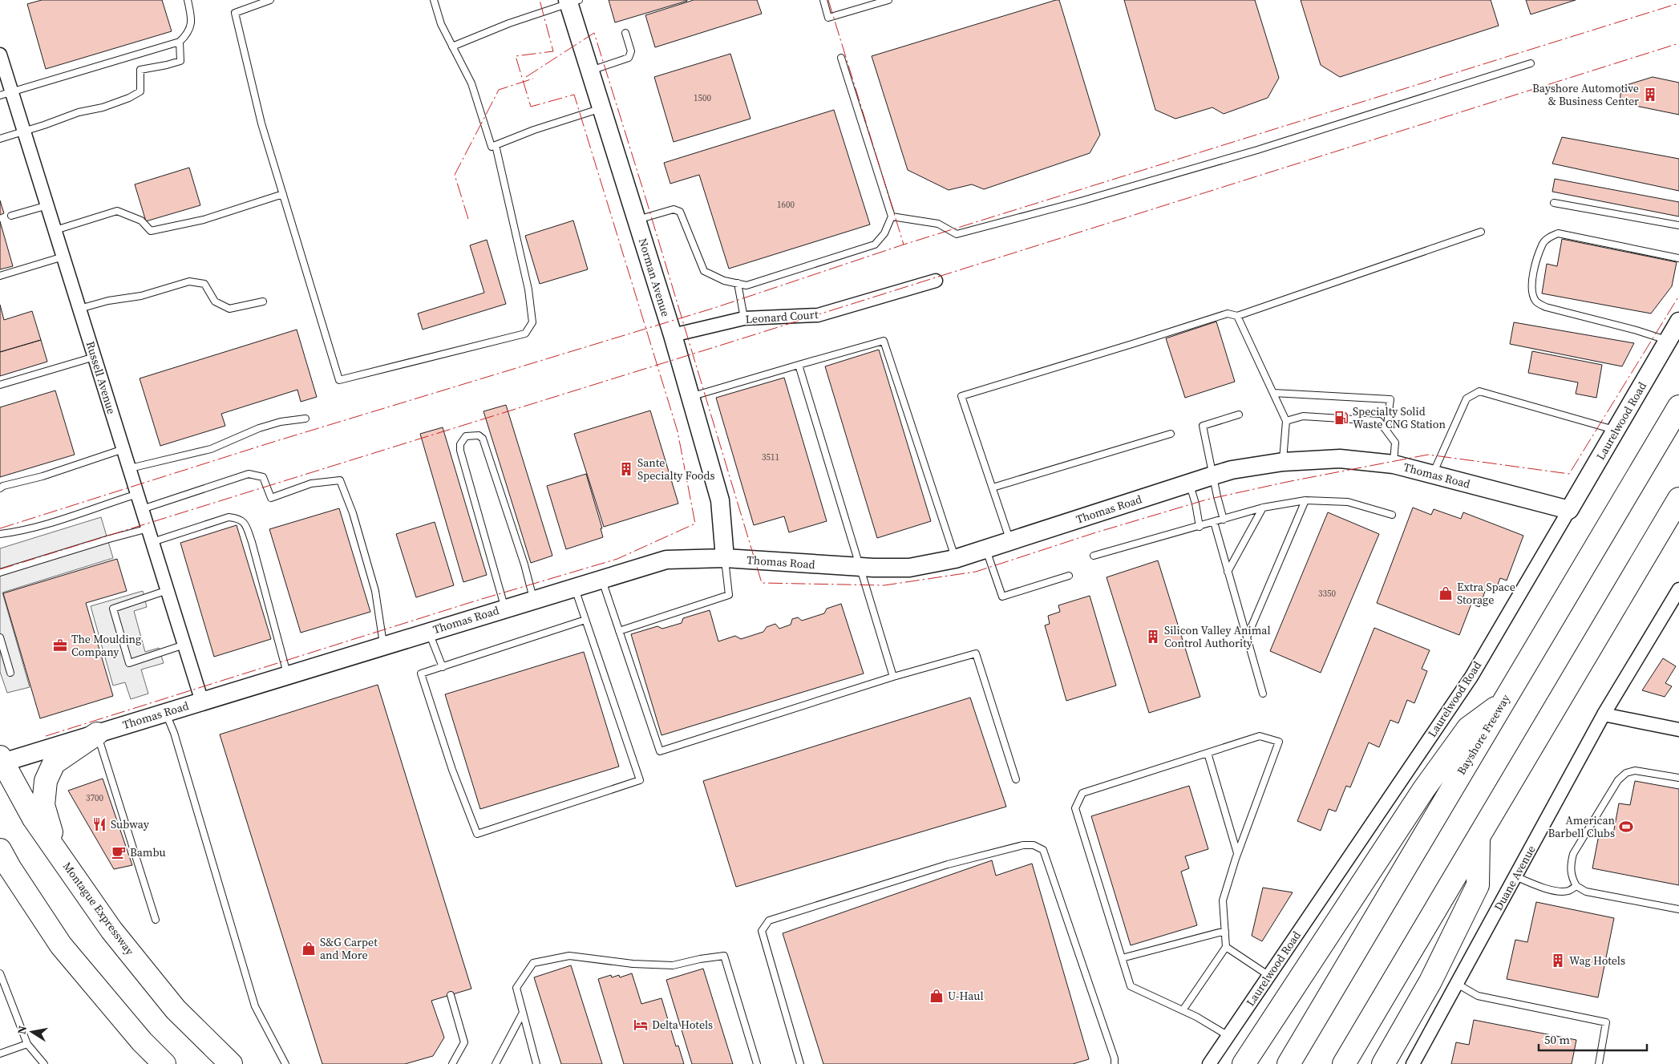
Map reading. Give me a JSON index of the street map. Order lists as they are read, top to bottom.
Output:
{
  "streets": {
    "highway": ["Bayshore Freeway", "Montague Expressway"],
    "street": [
      "Norman Avenue",
      "Leonard Court",
      "Russell Avenue",
      "Laurelwood Road",
      "Thomas Road",
      "Duane Avenue"
    ]
  },
  "crossings": [
    ["Norman Avenue", "Leonard Court"],
    ["Norman Avenue", "Thomas Road"],
    ["Russell Avenue", "Thomas Road"],
    ["Laurelwood Road", "Thomas Road"],
    ["Thomas Road", "Montague Expressway"]
  ],
  "places": {
    "building": [
      "Bayshore Automotive & Business Center",
      "Sante Specialty Foods",
      "Silicon Valley Animal Control Authority",
      "Wag Hotels"
    ],
    "fuel station": ["Specialty Solid Waste CNG Station"],
    "shop": ["Extra Space Storage", "S&G Carpet and More", "U-Haul"],
    "office": ["The Moulding Company"],
    "restaurant": ["Subway"],
    "sports": ["American Barbell Clubs"],
    "cafe": ["Bambu"],
    "hotel": ["Delta Hotels"]
  },
  "house_numbers": [
    "1500",
    "1600",
    "3511",
    "3350",
    "3700"
  ],
  "scale_bar": "50 m",
  "north": "left"
}
